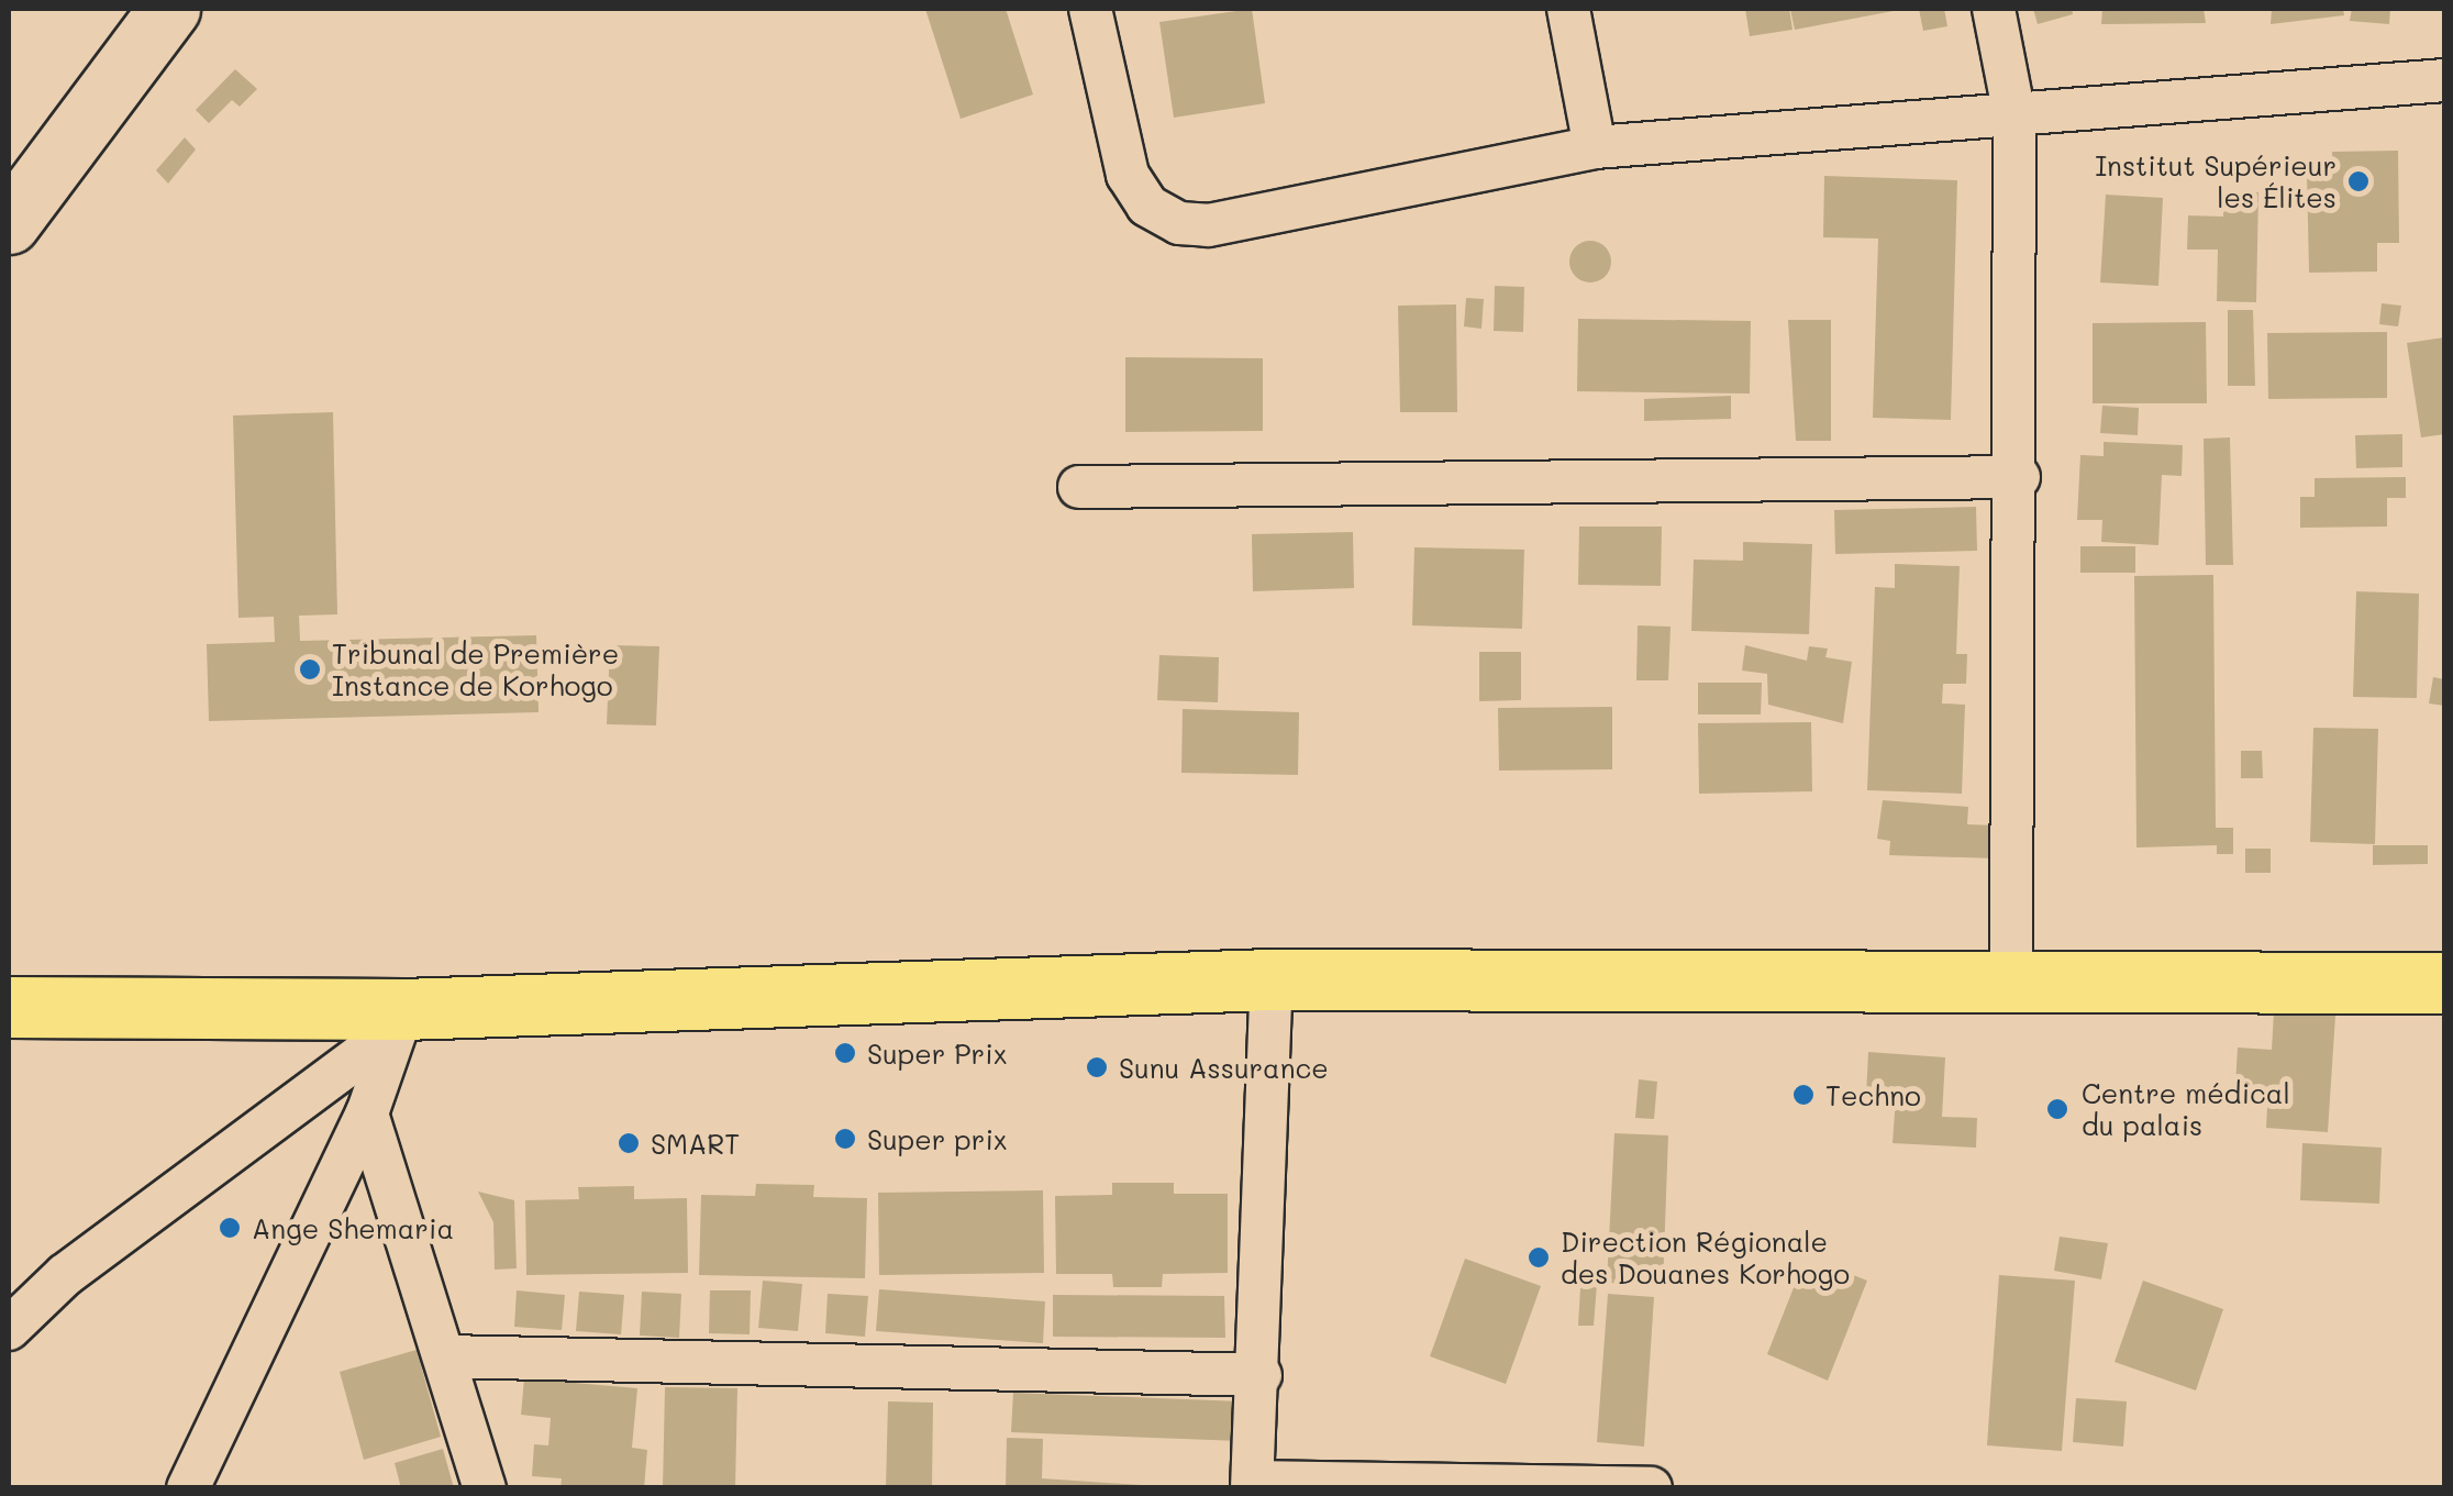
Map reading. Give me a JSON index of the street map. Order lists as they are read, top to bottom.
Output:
{
  "places": [
    "Institut Supérieur les Élites",
    "Tribunal de Première Instance de Korhogo",
    "Super Prix",
    "Sunu Assurance",
    "Techno",
    "Centre médical du palais",
    "Super prix",
    "SMART",
    "Ange Shemaria",
    "Direction Régionale des Douanes Korhogo"
  ]
}
